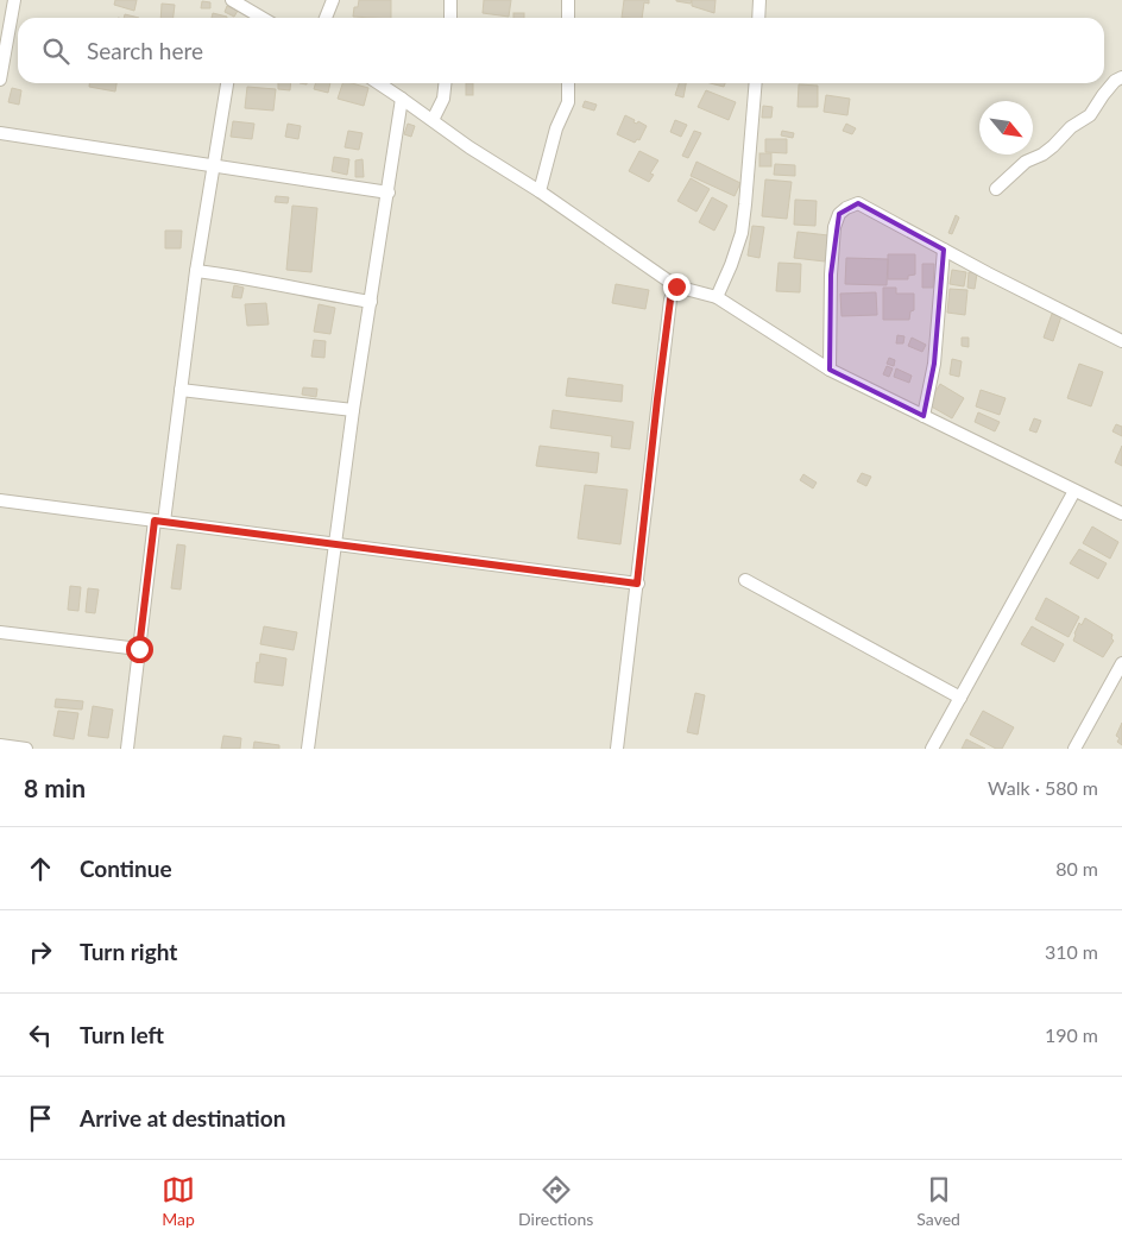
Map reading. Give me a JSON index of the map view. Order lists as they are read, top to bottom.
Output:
{
  "north": "bottom right",
  "page": {
    "search": "Search here",
    "heading": ["8 min", "Walk · 580 m"],
    "list": [
      ["Continue", "80 m"],
      ["Turn right", "310 m"],
      ["Turn left", "190 m"],
      "Arrive at destination"
    ],
    "nav": ["Map", "Directions", "Saved"]
  }
}
